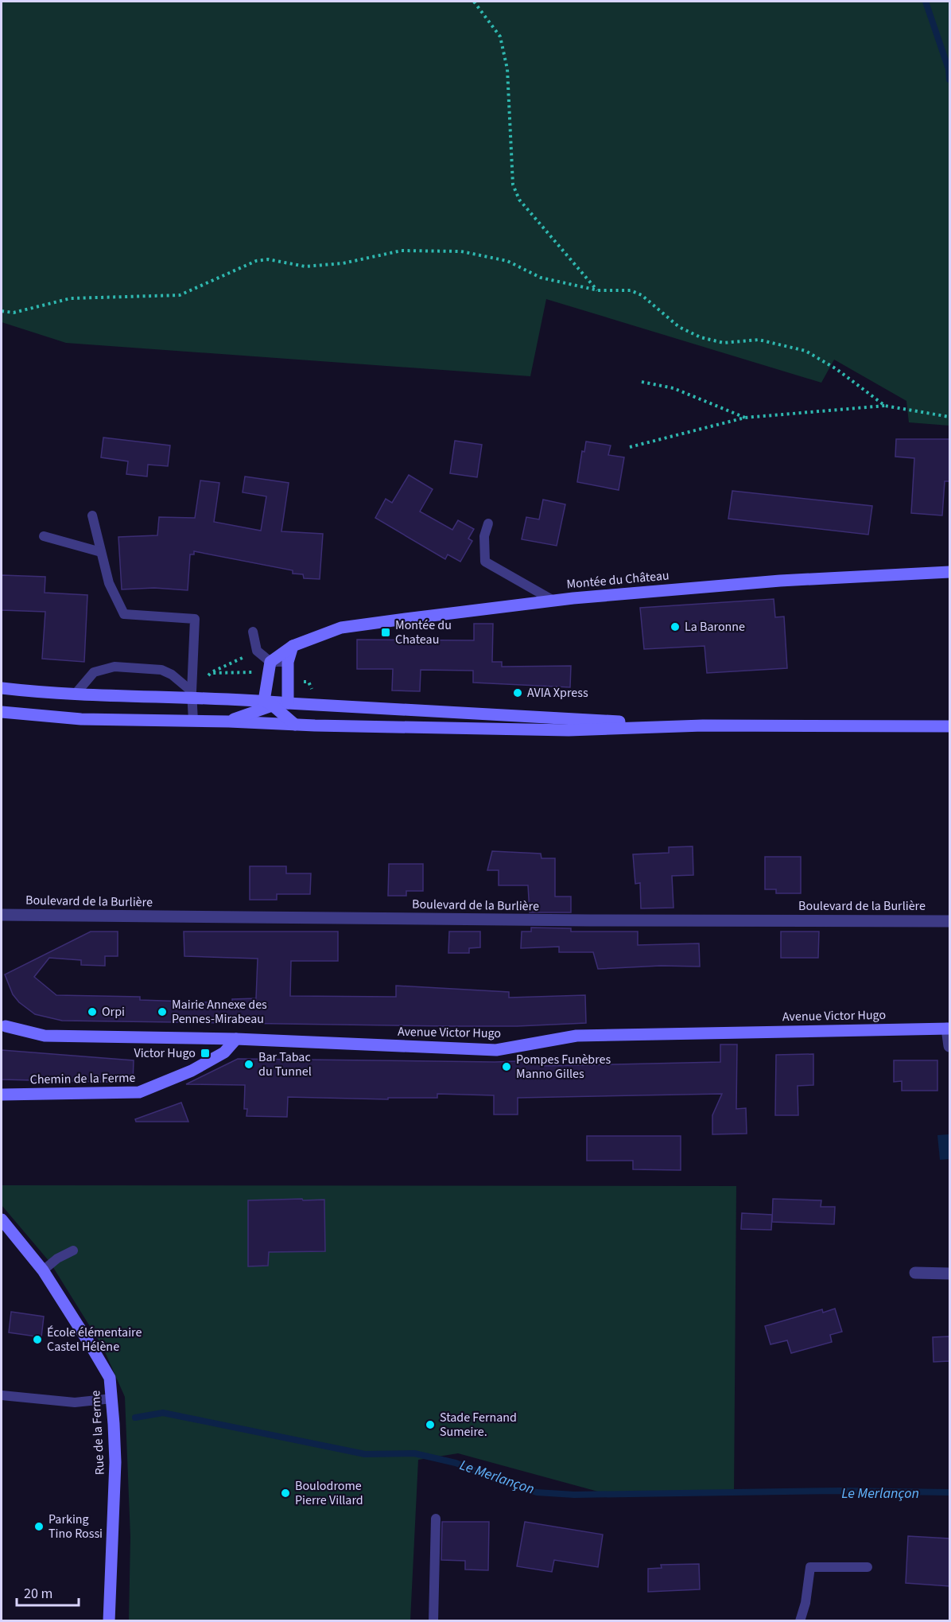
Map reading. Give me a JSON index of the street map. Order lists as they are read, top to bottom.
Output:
{
  "streets": {
    "street": [
      "Montée du Château",
      "Boulevard de la Burlière",
      "Avenue Victor Hugo",
      "Chemin de la Ferme",
      "Rue de la Ferme"
    ]
  },
  "crossings": [
    ["Avenue Victor Hugo", "Chemin de la Ferme"]
  ],
  "water": ["Le Merlançon"],
  "places": {
    "other": [
      "La Baronne",
      "AVIA Xpress",
      "Orpi",
      "Mairie Annexe des Pennes-Mirabeau",
      "Bar Tabac du Tunnel",
      "Pompes Funèbres Manno Gilles",
      "École élémentaire Castel Hélène",
      "Stade Fernand Sumeire.",
      "Boulodrome Pierre Villard",
      "Parking Tino Rossi"
    ],
    "transit": ["Montée du Chateau", "Victor Hugo"]
  },
  "scale_bar": "20 m"
}
